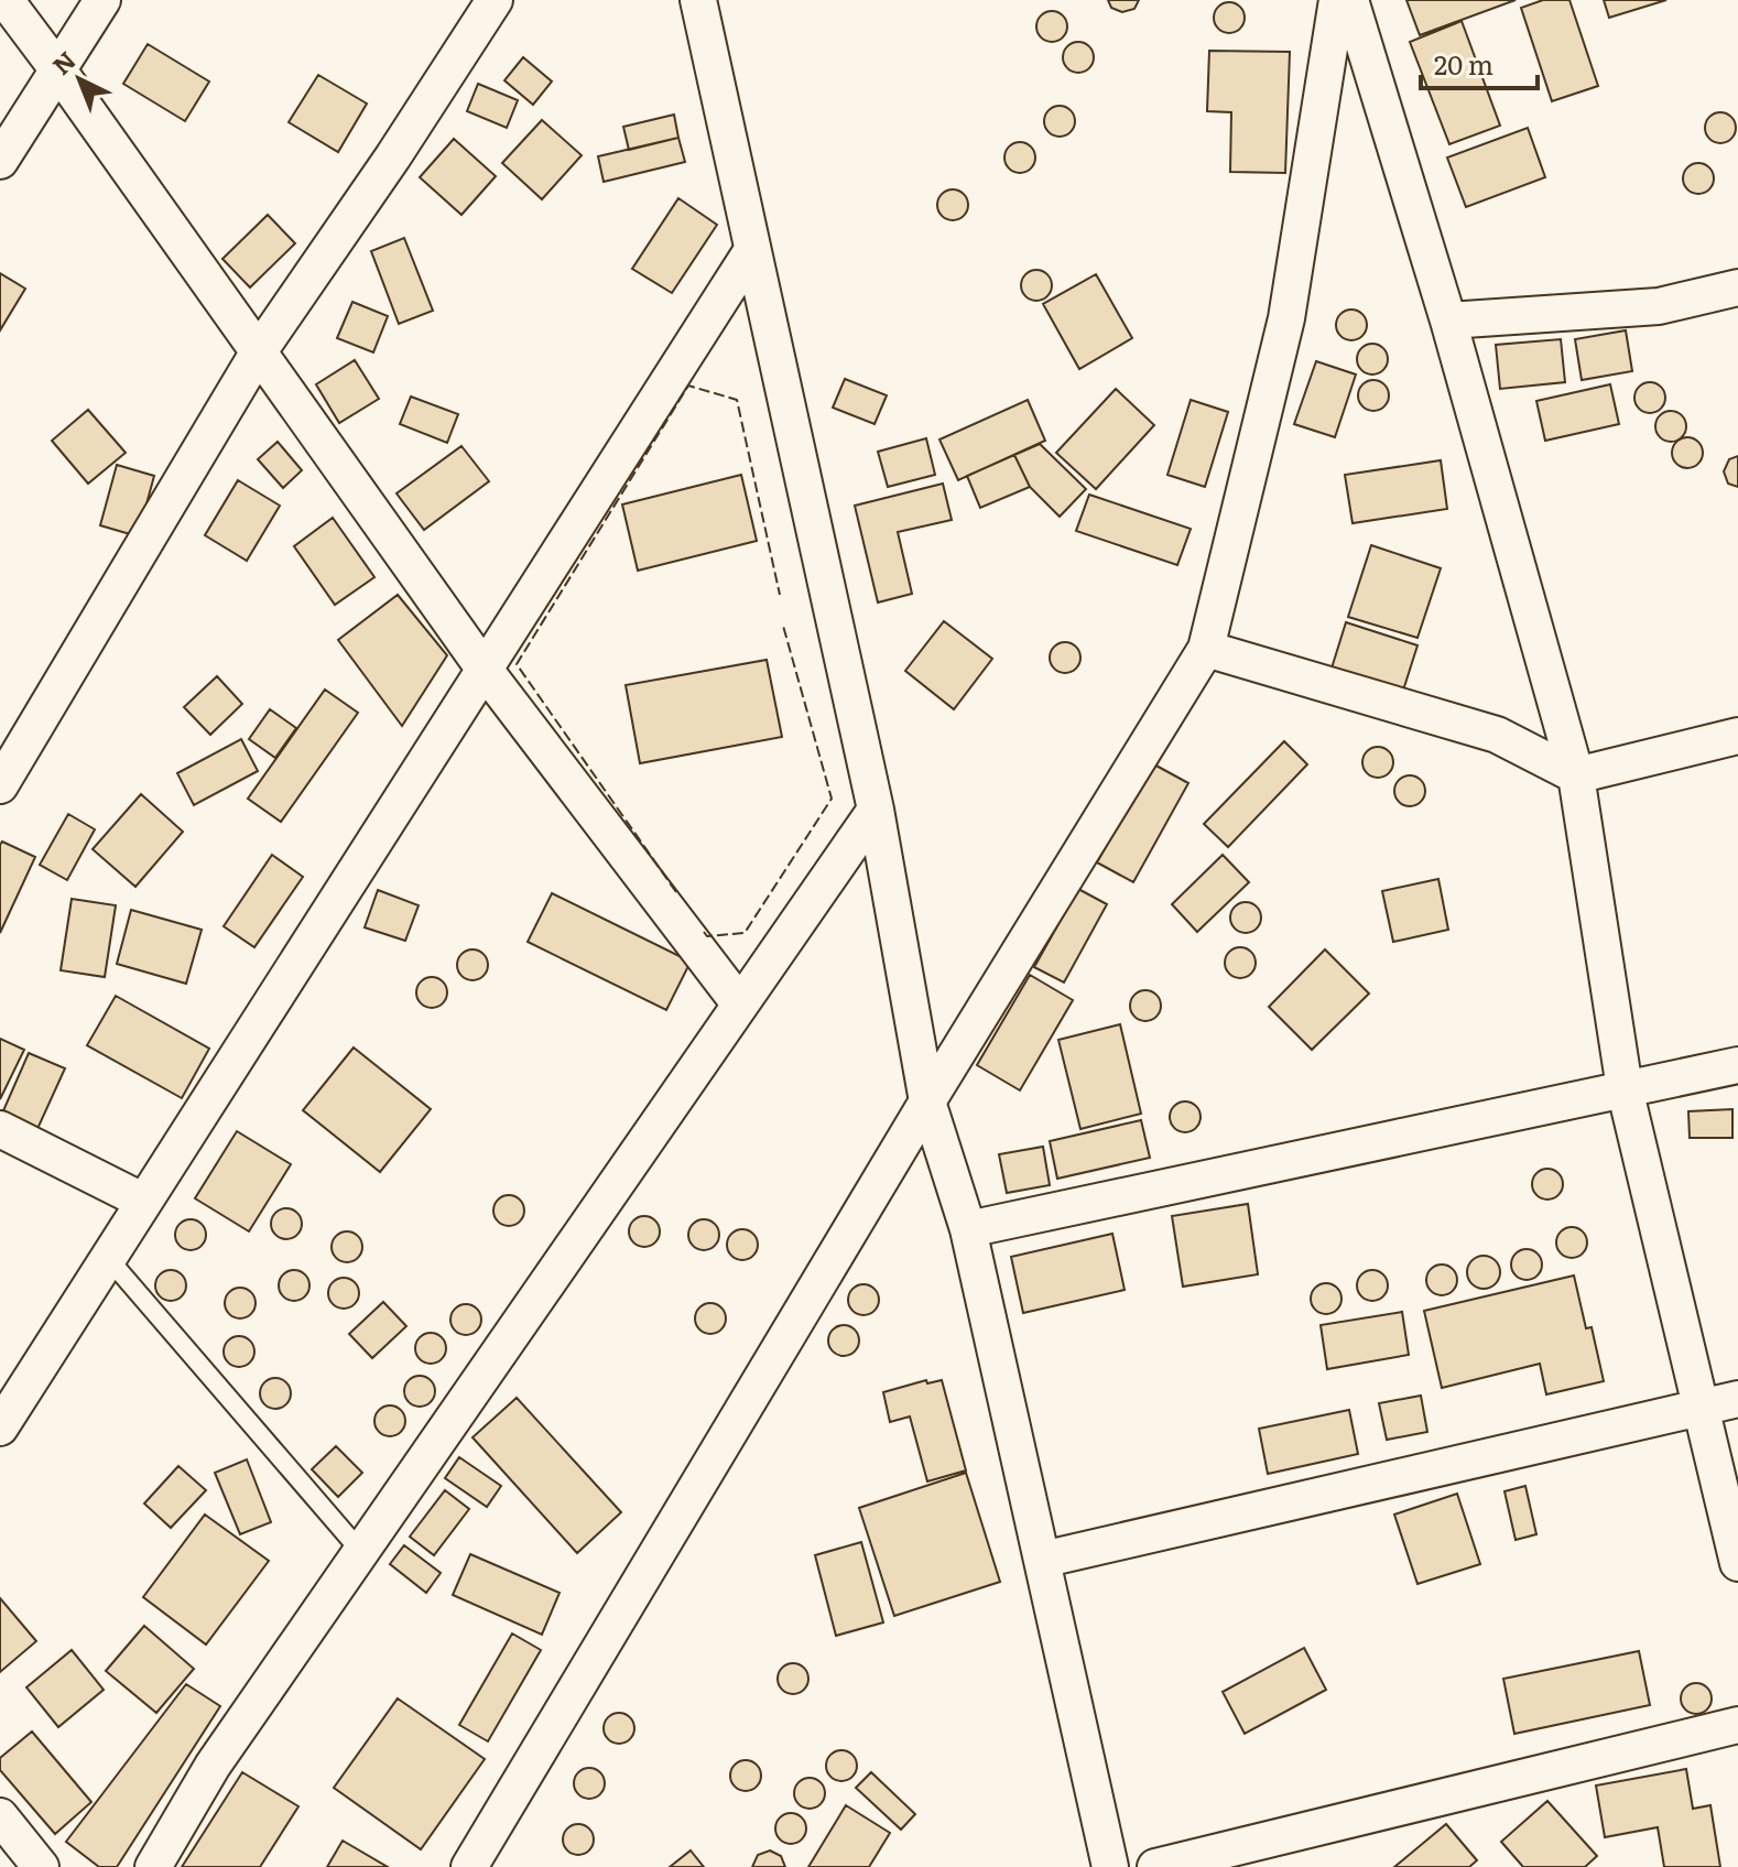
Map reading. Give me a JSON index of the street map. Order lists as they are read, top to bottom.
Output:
{
  "scale_bar": "20 m",
  "north": "top left"
}
